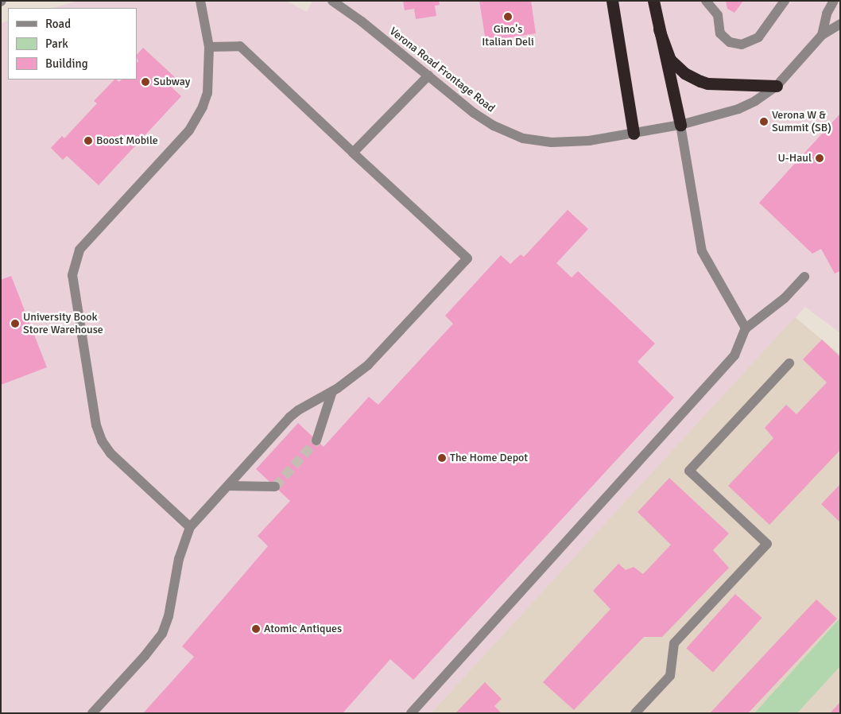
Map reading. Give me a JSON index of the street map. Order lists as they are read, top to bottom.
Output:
{
  "streets": {
    "street": ["Verona Road Frontage Road"]
  },
  "places": [
    "Gino's Italian Deli",
    "Subway",
    "Verona W & Summit (SB)",
    "Boost Mobile",
    "U-Haul",
    "University Book Store Warehouse",
    "The Home Depot",
    "Atomic Antiques"
  ],
  "legend": ["Road", "Park", "Building"]
}
